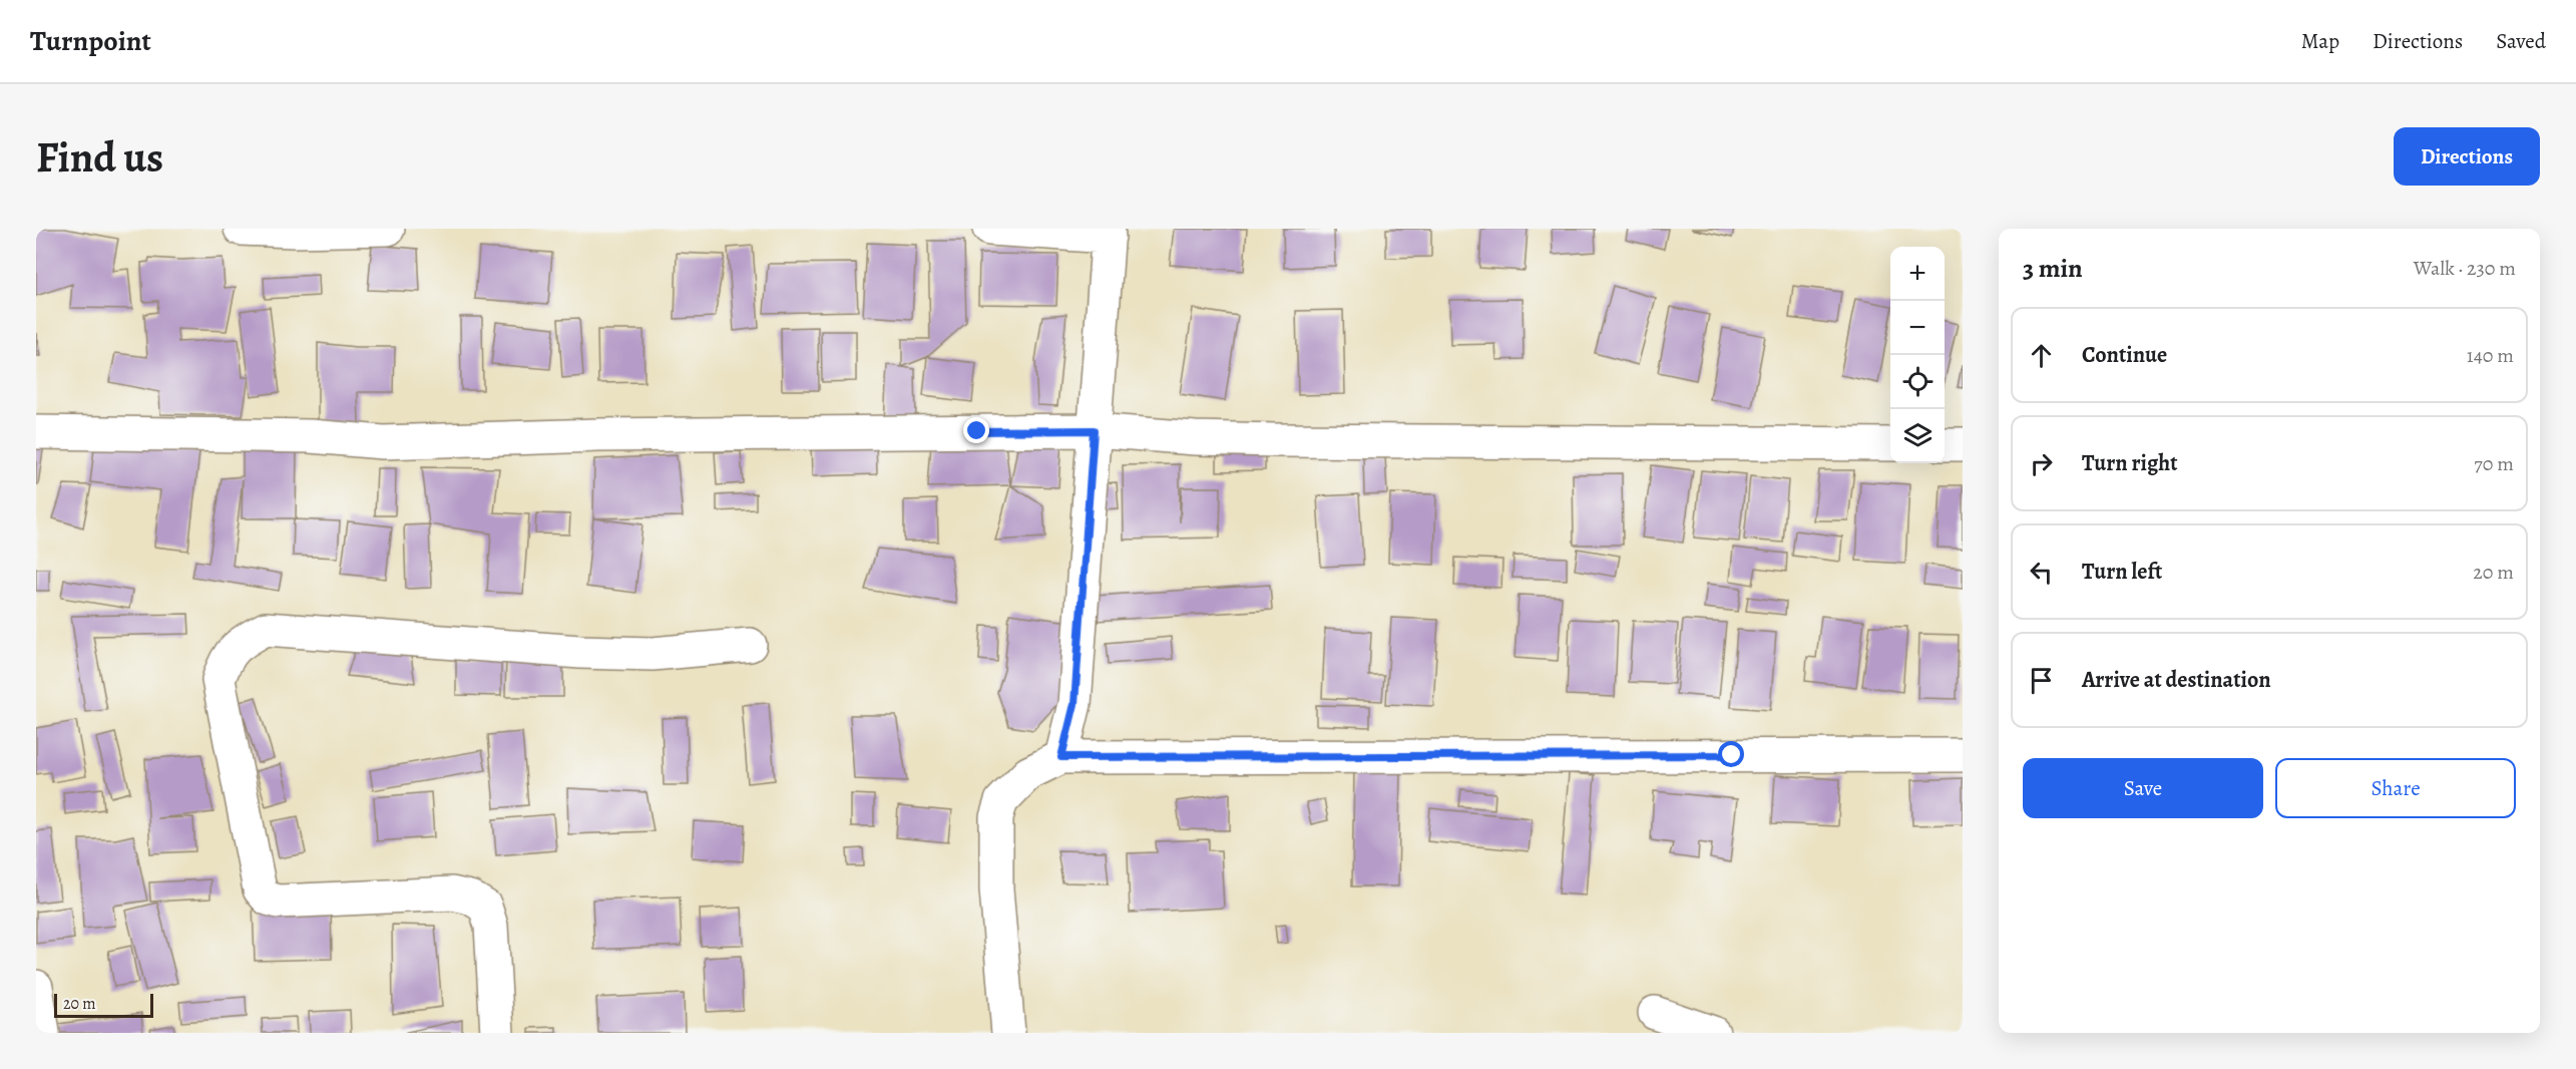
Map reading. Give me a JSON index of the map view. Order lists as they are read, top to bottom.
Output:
{
  "scale_bar": "20 m",
  "page": {
    "header": "Turnpoint",
    "nav": ["Map", "Directions", "Saved"],
    "buttons": [
      "Directions",
      ["Save", "Share"]
    ],
    "title": "Find us",
    "heading": ["3 min", "Walk · 230 m"],
    "map_buttons": ["+", "−"],
    "list": [
      ["Continue", "140 m"],
      ["Turn right", "70 m"],
      ["Turn left", "20 m"],
      "Arrive at destination"
    ],
    "scale": "20 m"
  }
}
